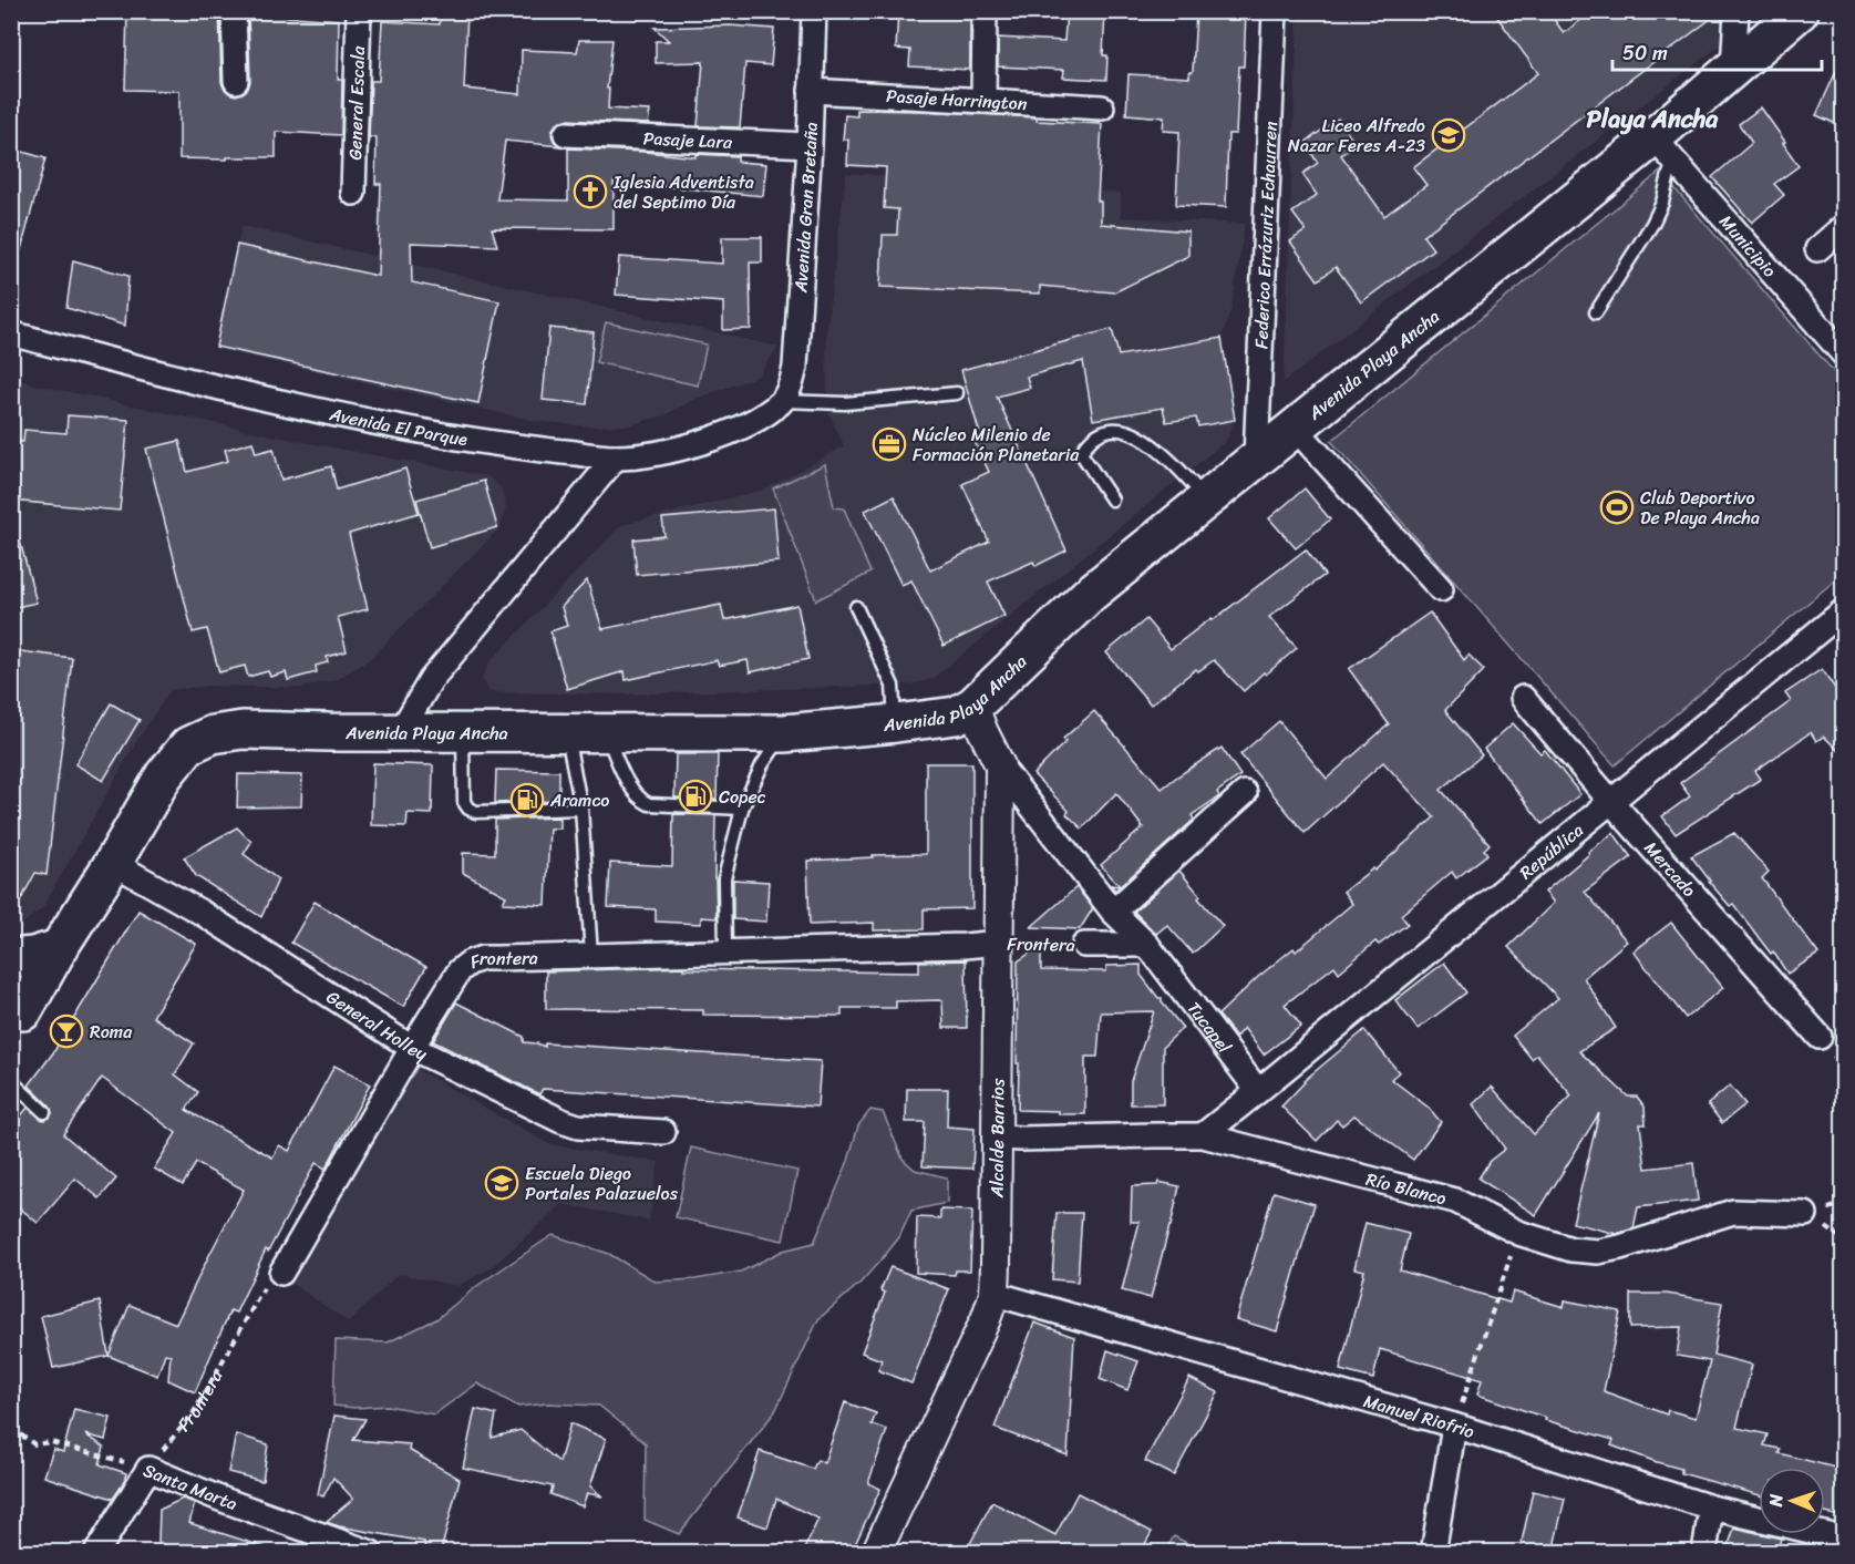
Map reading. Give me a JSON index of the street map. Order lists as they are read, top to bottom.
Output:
{
  "streets": {
    "main road": ["Avenida Playa Ancha"],
    "street": [
      "Pasaje Harrington",
      "General Escala",
      "Pasaje Lara",
      "Avenida Gran Bretaña",
      "Federico Errázuriz Echaurren",
      "Municipio",
      "Avenida El Parque",
      "República",
      "Mercado",
      "Frontera",
      "General Holley",
      "Tucapel",
      "Alcalde Barrios",
      "Río Blanco",
      "Manuel Riofrio",
      "Santa Marta"
    ]
  },
  "crossings": [
    ["Pasaje Harrington", "Avenida Gran Bretaña"],
    ["Pasaje Lara", "Avenida Gran Bretaña"],
    ["Avenida Gran Bretaña", "Avenida El Parque"],
    ["Federico Errázuriz Echaurren", "Avenida Playa Ancha"],
    ["Municipio", "Avenida Playa Ancha"],
    ["Avenida Playa Ancha", "General Holley"],
    ["Avenida Playa Ancha", "Alcalde Barrios"],
    ["República", "Mercado"],
    ["República", "Tucapel"],
    ["Frontera", "General Holley"],
    ["Frontera", "Tucapel"],
    ["Frontera", "Alcalde Barrios"],
    ["Frontera", "Santa Marta"],
    ["Tucapel", "Alcalde Barrios"],
    ["Alcalde Barrios", "Río Blanco"],
    ["Alcalde Barrios", "Manuel Riofrio"]
  ],
  "districts": ["Playa Ancha"],
  "places": {
    "school or university": ["Liceo Alfredo Nazar Feres A-23", "Escuela Diego Portales Palazuelos"],
    "church": ["Iglesia Adventista del Septimo Día"],
    "office": ["Núcleo Milenio de Formación Planetaria"],
    "sports": ["Club Deportivo De Playa Ancha"],
    "fuel station": ["Copec", "Aramco"],
    "bar": ["Roma"]
  },
  "scale_bar": "50 m",
  "north": "left"
}
